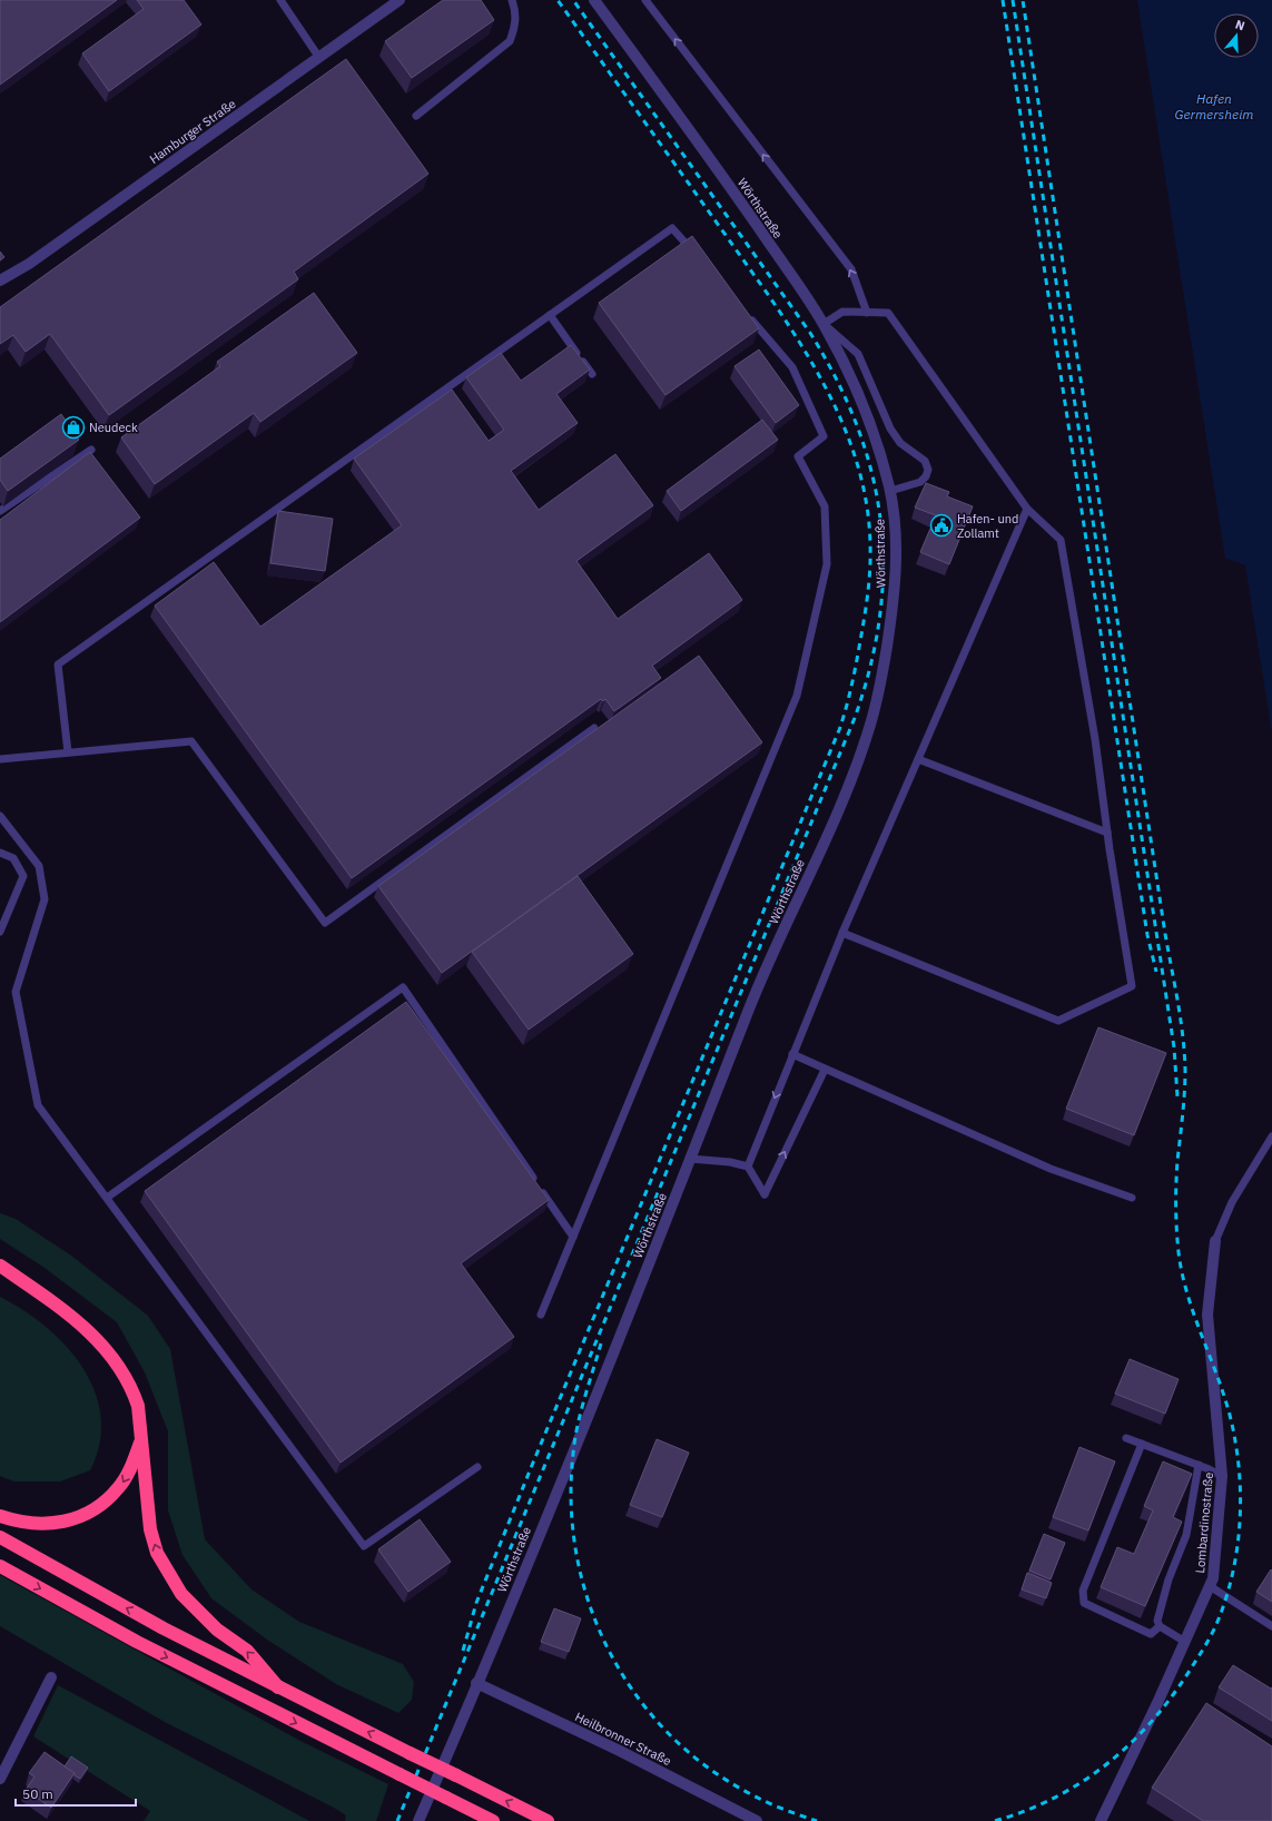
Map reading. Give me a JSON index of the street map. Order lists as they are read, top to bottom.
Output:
{
  "streets": {
    "street": [
      "Hamburger Straße",
      "Wörthstraße",
      "Lombardinostraße",
      "Heilbronner Straße"
    ]
  },
  "crossings": [
    ["Wörthstraße", "Heilbronner Straße"]
  ],
  "water": ["Hafen Germersheim"],
  "places": {
    "shop": ["Neudeck"],
    "public building": ["Hafen- und Zollamt"]
  },
  "scale_bar": "50 m",
  "north": "top"
}
